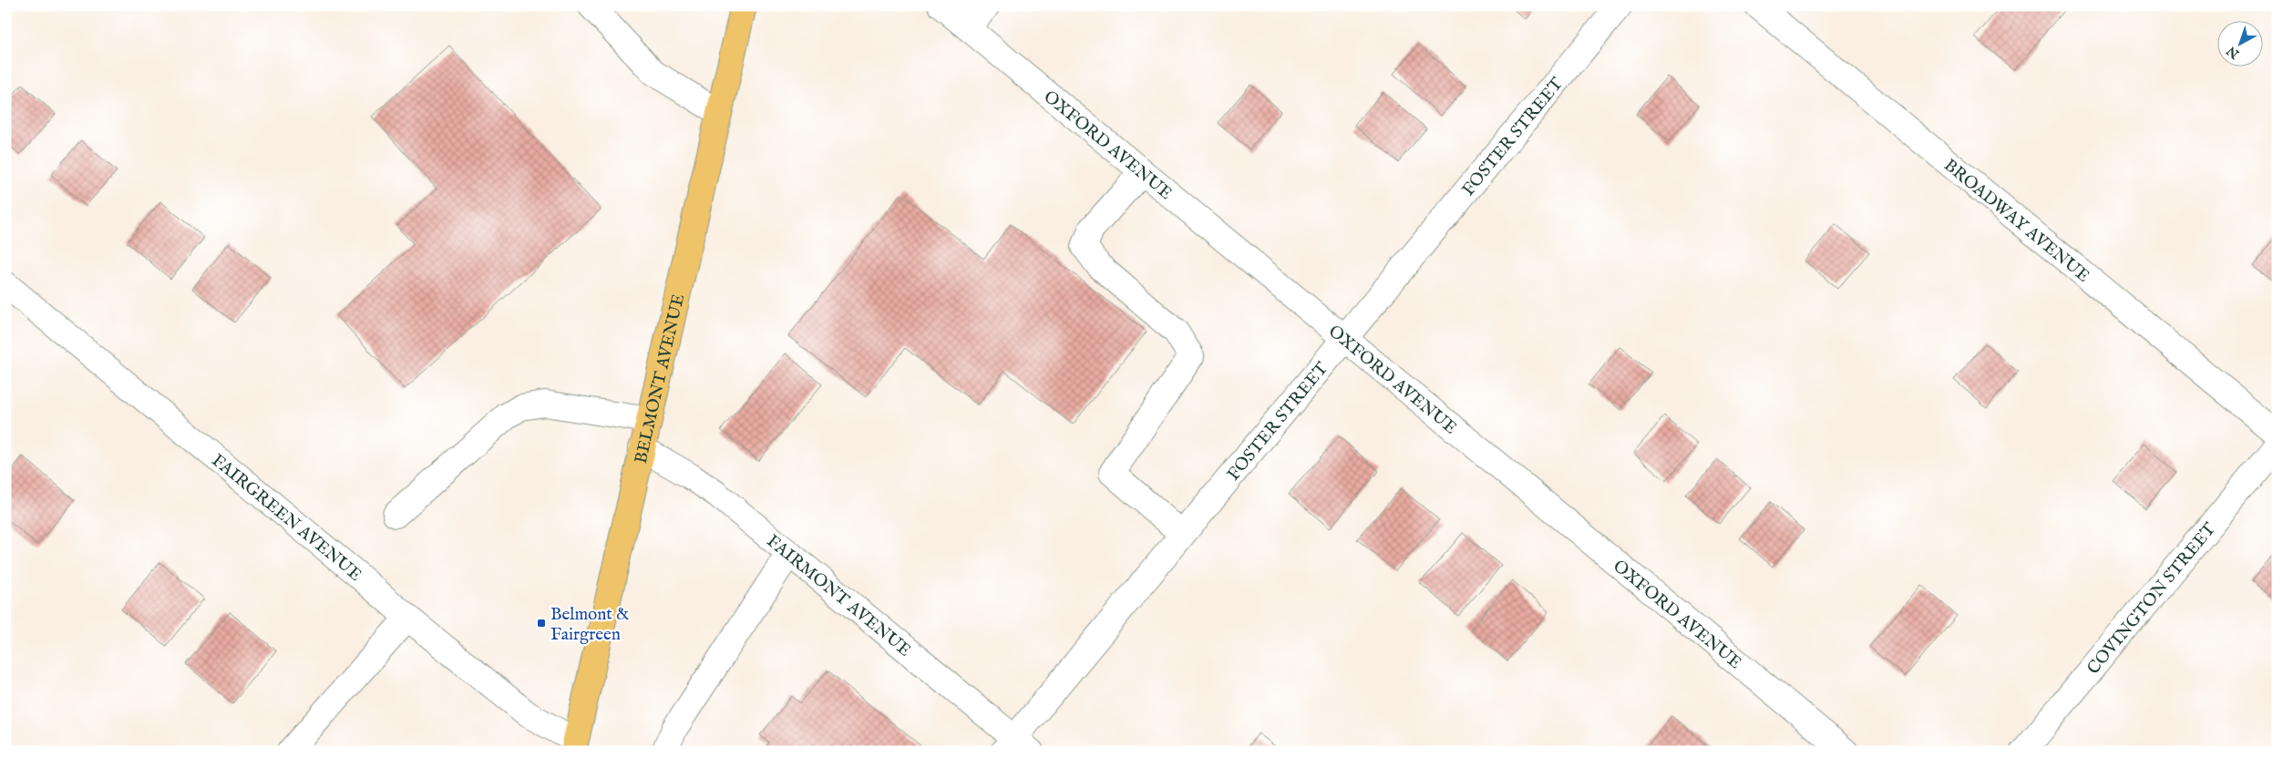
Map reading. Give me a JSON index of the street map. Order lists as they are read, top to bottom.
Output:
{
  "streets": {
    "main road": ["BELMONT AVENUE"],
    "street": [
      "FOSTER STREET",
      "OXFORD AVENUE",
      "BROADWAY AVENUE",
      "FAIRGREEN AVENUE",
      "FAIRMONT AVENUE",
      "COVINGTON STREET"
    ]
  },
  "crossings": [
    ["FOSTER STREET", "OXFORD AVENUE"],
    ["FOSTER STREET", "FAIRMONT AVENUE"],
    ["BELMONT AVENUE", "FAIRGREEN AVENUE"],
    ["BELMONT AVENUE", "FAIRMONT AVENUE"]
  ],
  "places": {
    "transit": ["Belmont & Fairgreen"]
  },
  "north": "bottom left"
}
